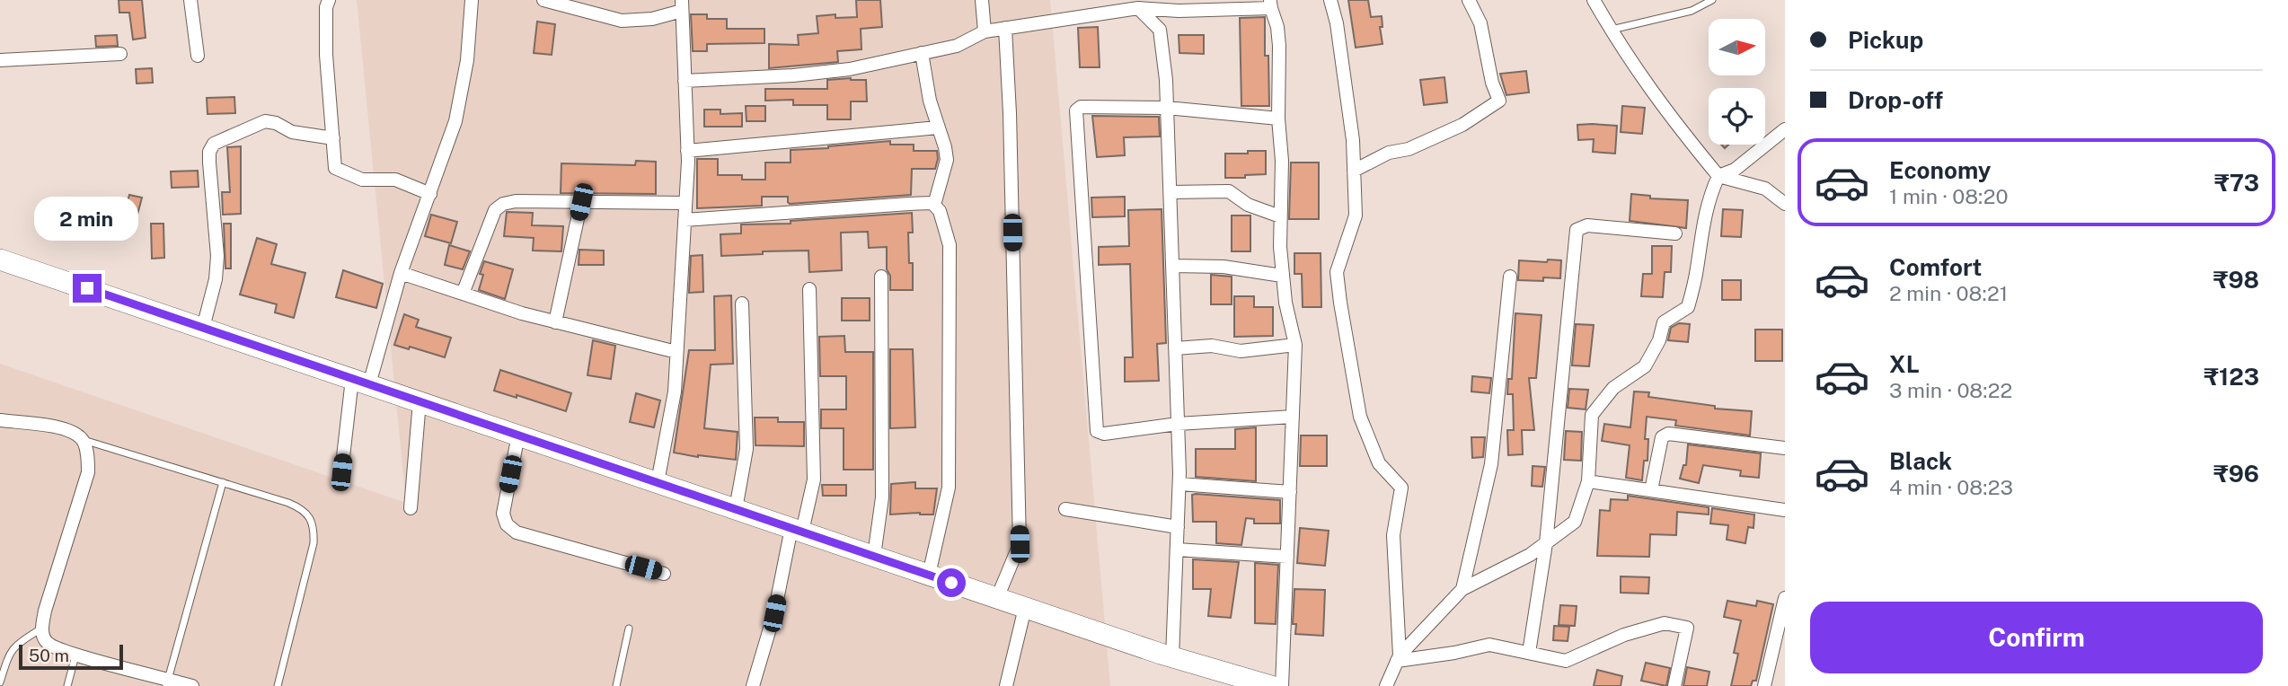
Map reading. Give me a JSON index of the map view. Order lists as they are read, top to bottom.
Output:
{
  "scale_bar": "50 m",
  "north": "right",
  "page": {
    "banner": ["Pickup", "Drop-off"],
    "list": [
      {
        "name": "Economy",
        "note": "1 min · 08:20",
        "value": "₹73"
      },
      {
        "name": "Comfort",
        "note": "2 min · 08:21",
        "value": "₹98"
      },
      {
        "name": "XL",
        "note": "3 min · 08:22",
        "value": "₹123"
      },
      {
        "name": "Black",
        "note": "4 min · 08:23",
        "value": "₹96"
      }
    ],
    "bubble": "2 min",
    "buttons": "Confirm",
    "scale": "50 m"
  }
}
